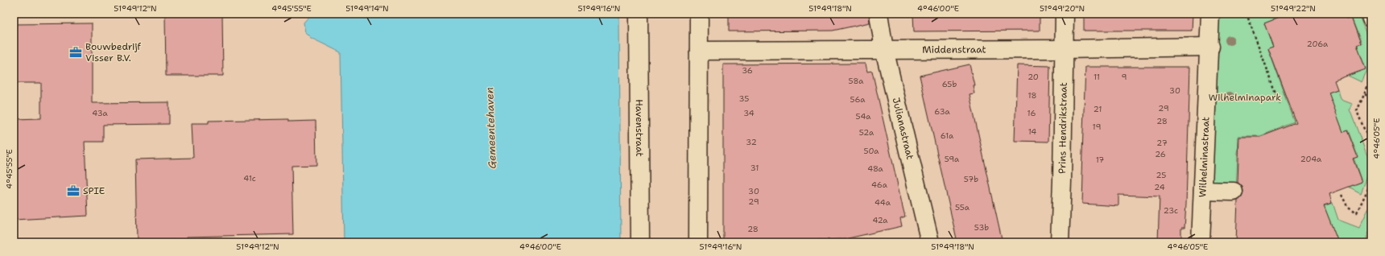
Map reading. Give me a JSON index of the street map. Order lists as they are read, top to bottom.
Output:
{
  "streets": {
    "street": [
      "Middenstraat",
      "Havenstraat",
      "Julianastraat",
      "Prins Hendrikstraat",
      "Wilhelminastraat"
    ]
  },
  "crossings": [
    ["Middenstraat", "Julianastraat"],
    ["Middenstraat", "Prins Hendrikstraat"],
    ["Middenstraat", "Wilhelminastraat"]
  ],
  "water": ["Gemeentehaven"],
  "parks": ["Wilhelminapark"],
  "places": {
    "office": ["Bouwbedrijf Visser B.V.", "SPIE"]
  },
  "house_numbers": [
    "206a",
    "36",
    "20",
    "11",
    "9",
    "58a",
    "65b",
    "30",
    "18",
    "35",
    "56a",
    "29",
    "21",
    "63a",
    "43a",
    "34",
    "16",
    "54a",
    "28",
    "19",
    "14",
    "52a",
    "61a",
    "32",
    "27",
    "50a",
    "26",
    "59a",
    "204a",
    "17",
    "31",
    "48a",
    "25",
    "41c",
    "57b",
    "46a",
    "24",
    "30",
    "29",
    "44a",
    "55a",
    "23c",
    "42a",
    "53b",
    "28"
  ],
  "coordinates": [
    "51°49'12\"N",
    "4°45'55\"E",
    "51°49'14\"N",
    "51°49'16\"N",
    "51°49'18\"N",
    "4°46'00\"E",
    "51°49'20\"N",
    "51°49'22\"N",
    "4°46'05\"E"
  ]
}
